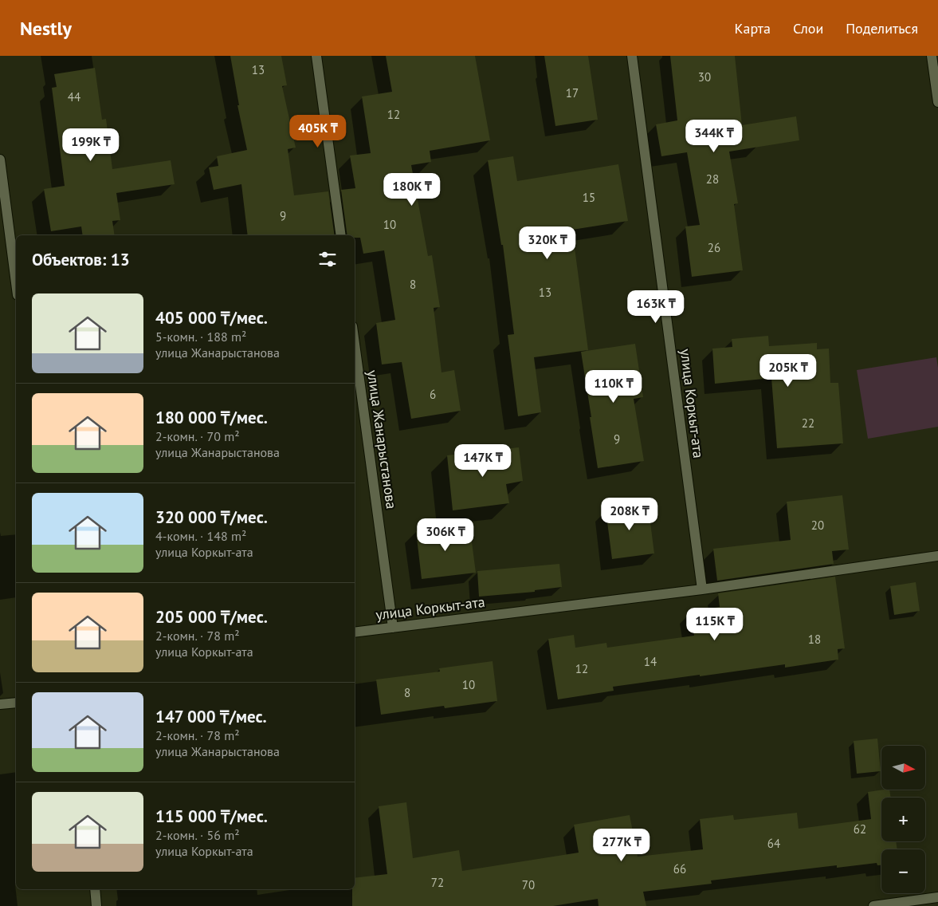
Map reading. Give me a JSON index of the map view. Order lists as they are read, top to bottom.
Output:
{
  "streets": {
    "street": ["улица Коркыт-ата", "улица Жанарыстанова"]
  },
  "crossings": [
    ["улица Коркыт-ата", "улица Жанарыстанова"]
  ],
  "house_numbers": [
    "13",
    "30",
    "17",
    "44",
    "12",
    "28",
    "15",
    "9",
    "10",
    "26",
    "8",
    "13",
    "6",
    "22",
    "9",
    "20",
    "18",
    "14",
    "12",
    "10",
    "8",
    "62",
    "64",
    "66",
    "72",
    "70"
  ],
  "north": "right",
  "page": {
    "header": "Nestly",
    "nav": ["Карта", "Слои", "Поделиться"],
    "price": [
      "405K ₸",
      "344K ₸",
      "199K ₸",
      "180K ₸",
      "320K ₸",
      "163K ₸",
      "205K ₸",
      "110K ₸",
      "147K ₸",
      "208K ₸",
      "306K ₸",
      "115K ₸",
      "277K ₸"
    ],
    "heading": "Объектов: 13",
    "list": [
      {
        "name": "405 000 ₸/мес.",
        "note": "5-комн. · 188 m² · улица Жанарыстанова"
      },
      {
        "name": "180 000 ₸/мес.",
        "note": "2-комн. · 70 m² · улица Жанарыстанова"
      },
      {
        "name": "320 000 ₸/мес.",
        "note": "4-комн. · 148 m² · улица Коркыт-ата"
      },
      {
        "name": "205 000 ₸/мес.",
        "note": "2-комн. · 78 m² · улица Коркыт-ата"
      },
      {
        "name": "147 000 ₸/мес.",
        "note": "2-комн. · 78 m² · улица Жанарыстанова"
      },
      {
        "name": "115 000 ₸/мес.",
        "note": "2-комн. · 56 m² · улица Коркыт-ата"
      }
    ],
    "map_buttons": ["+", "−"]
  }
}
